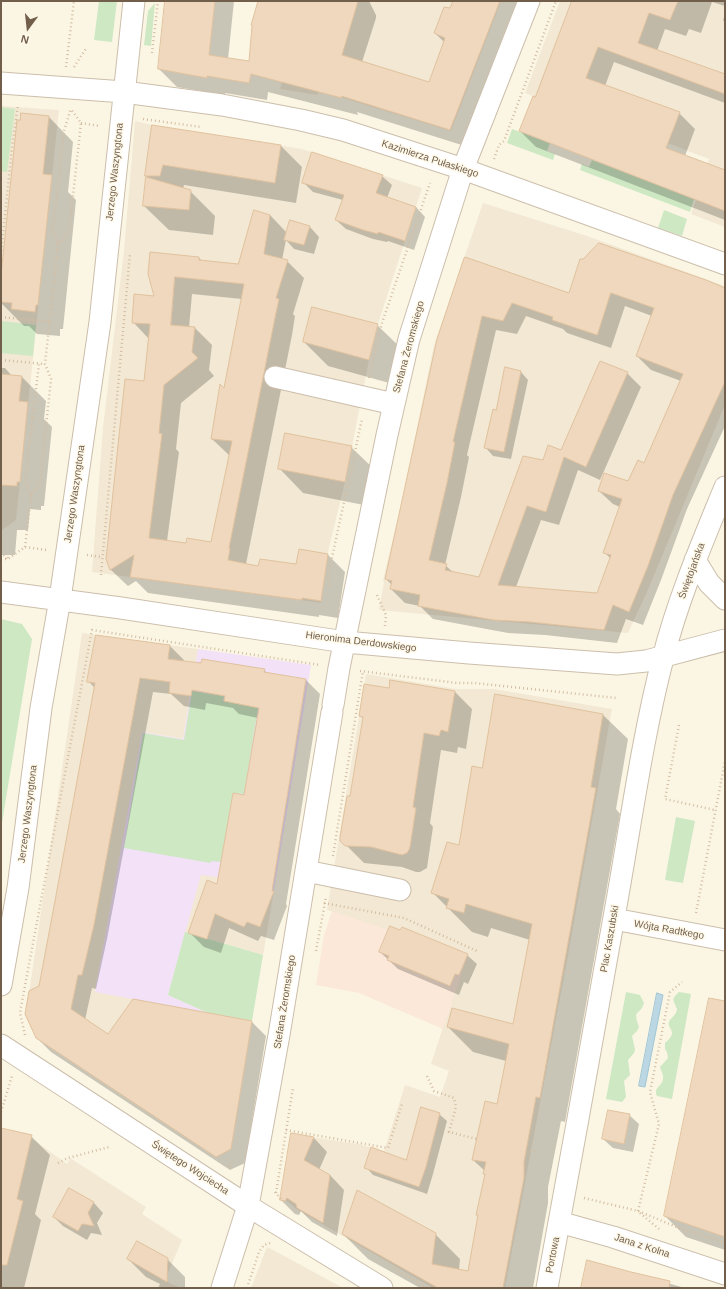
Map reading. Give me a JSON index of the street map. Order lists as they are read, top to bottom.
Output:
{
  "streets": {
    "street": [
      "Kazimierza Pułaskiego",
      "Jerzego Waszyngtona",
      "Stefana Żeromskiego",
      "Świętojańska",
      "Hieronima Derdowskiego",
      "Wójta Radtkego",
      "Plac Kaszubski",
      "Świętego Wojciecha",
      "Jana z Kolna",
      "Portowa"
    ]
  },
  "crossings": [
    ["Kazimierza Pułaskiego", "Jerzego Waszyngtona"],
    ["Kazimierza Pułaskiego", "Stefana Żeromskiego"],
    ["Jerzego Waszyngtona", "Hieronima Derdowskiego"],
    ["Stefana Żeromskiego", "Hieronima Derdowskiego"],
    ["Stefana Żeromskiego", "Świętego Wojciecha"],
    ["Świętojańska", "Hieronima Derdowskiego"],
    ["Świętojańska", "Plac Kaszubski"],
    ["Hieronima Derdowskiego", "Plac Kaszubski"],
    ["Wójta Radtkego", "Plac Kaszubski"],
    ["Plac Kaszubski", "Jana z Kolna"],
    ["Plac Kaszubski", "Portowa"],
    ["Jana z Kolna", "Portowa"]
  ],
  "north": "bottom"
}
